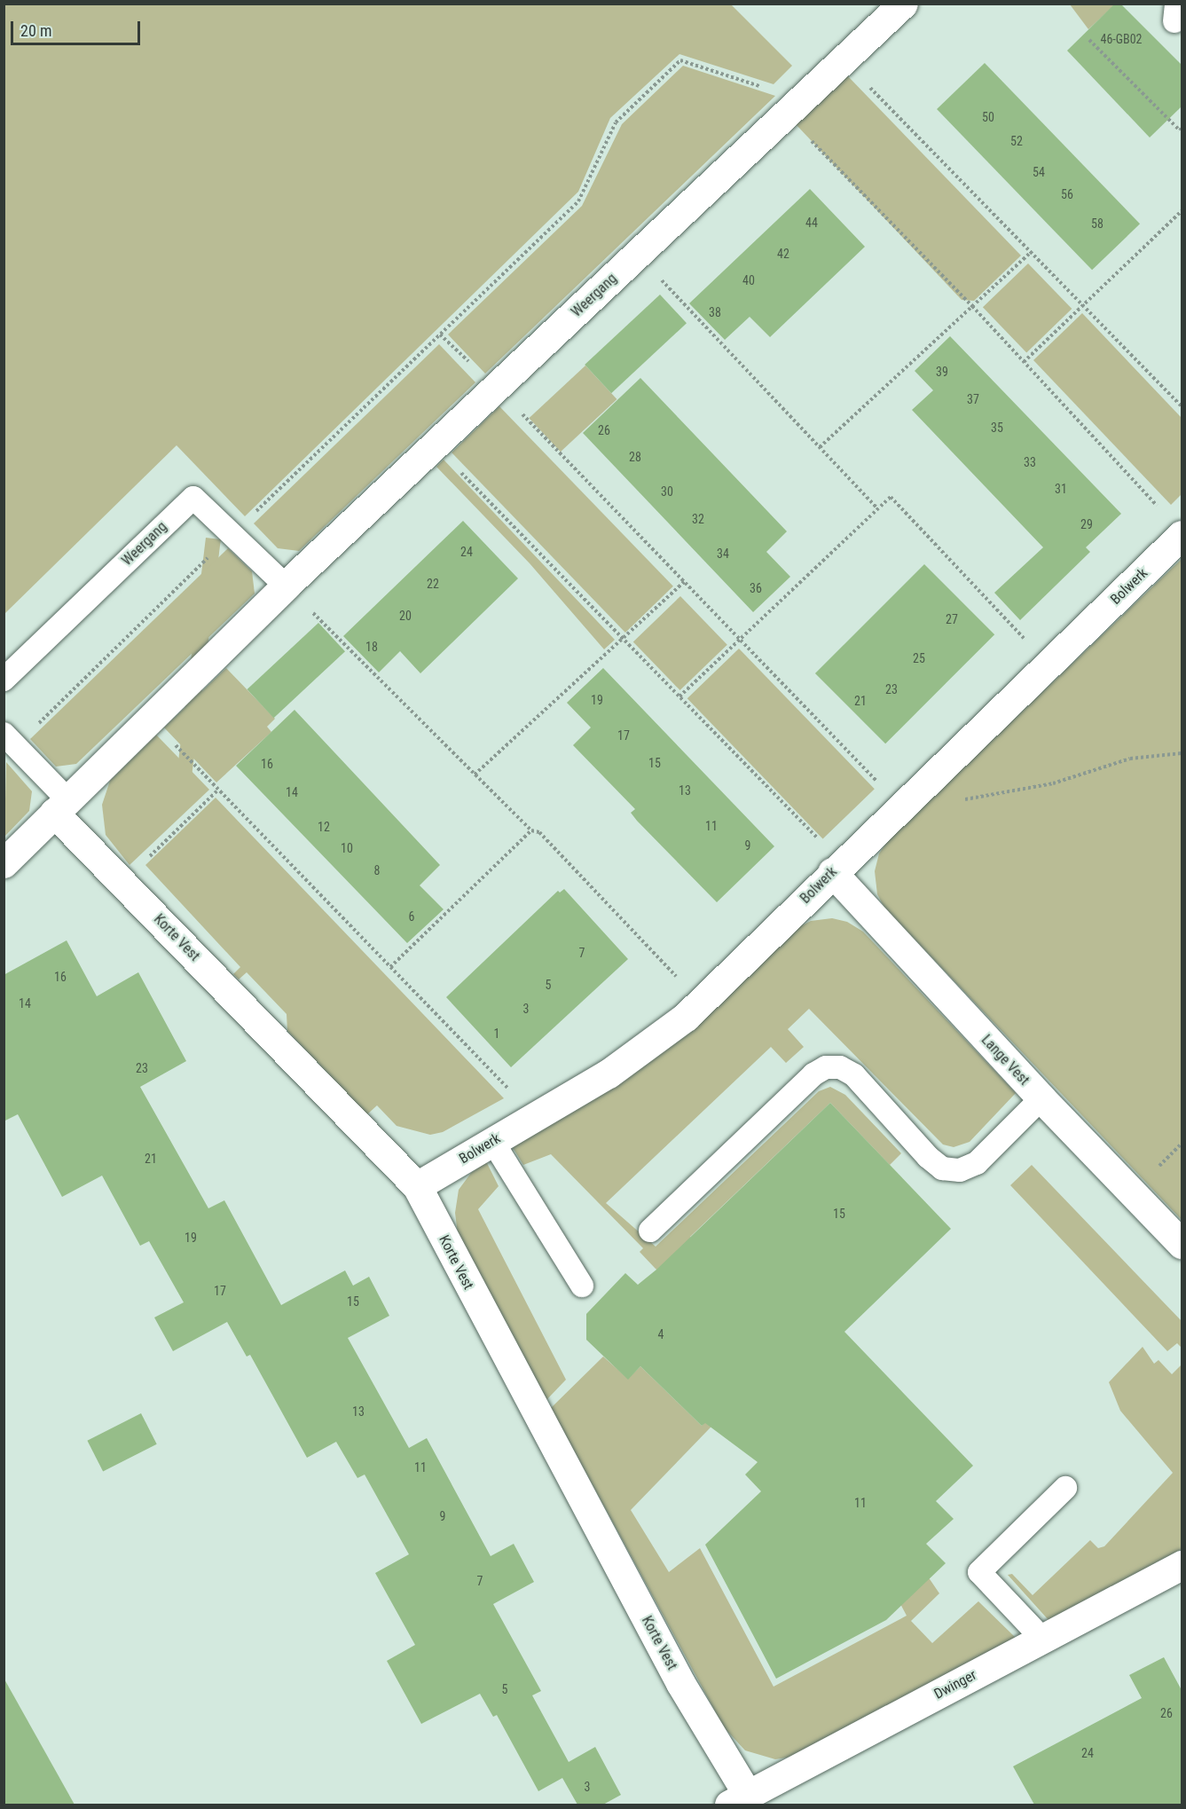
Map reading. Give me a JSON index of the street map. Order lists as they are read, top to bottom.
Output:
{
  "streets": {
    "street": [
      "Weergang",
      "Bolwerk",
      "Korte Vest",
      "Lange Vest",
      "Dwinger"
    ]
  },
  "crossings": [
    ["Weergang", "Korte Vest"],
    ["Bolwerk", "Korte Vest"],
    ["Bolwerk", "Lange Vest"],
    ["Korte Vest", "Dwinger"]
  ],
  "house_numbers": [
    "46-GB02",
    "50",
    "52",
    "54",
    "56",
    "44",
    "58",
    "42",
    "40",
    "38",
    "39",
    "37",
    "35",
    "26",
    "28",
    "33",
    "31",
    "30",
    "32",
    "29",
    "24",
    "34",
    "22",
    "36",
    "20",
    "27",
    "18",
    "25",
    "23",
    "19",
    "21",
    "17",
    "15",
    "16",
    "13",
    "14",
    "11",
    "12",
    "9",
    "10",
    "8",
    "6",
    "7",
    "16",
    "5",
    "14",
    "3",
    "1",
    "23",
    "21",
    "15",
    "19",
    "17",
    "15",
    "4",
    "13",
    "11",
    "11",
    "9",
    "7",
    "5",
    "26",
    "24",
    "3"
  ],
  "scale_bar": "20 m"
}
